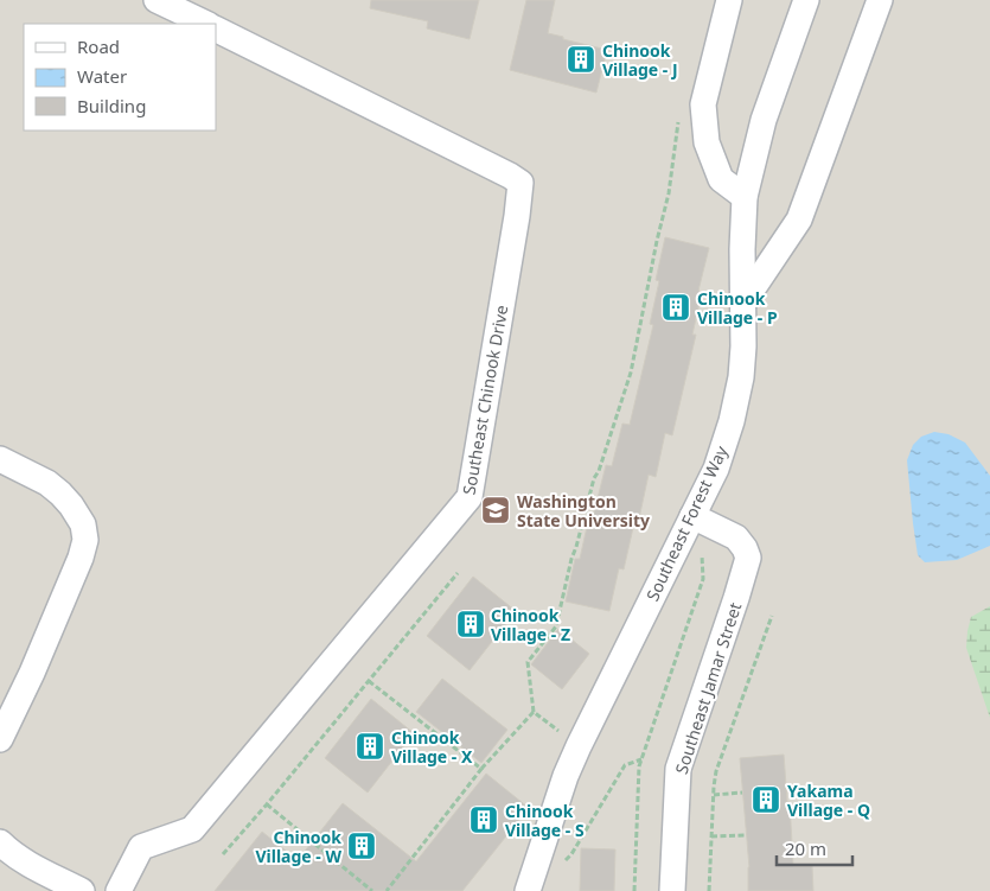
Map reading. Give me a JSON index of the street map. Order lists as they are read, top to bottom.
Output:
{
  "streets": {
    "street": ["Southeast Chinook Drive", "Southeast Forest Way", "Southeast Jamar Street"]
  },
  "crossings": [
    ["Southeast Forest Way", "Southeast Jamar Street"]
  ],
  "places": {
    "building": [
      "Chinook Village - J",
      "Chinook Village - P",
      "Chinook Village - Z",
      "Chinook Village - X",
      "Yakama Village - Q",
      "Chinook Village - S",
      "Chinook Village - W"
    ],
    "school or university": ["Washington State University"]
  },
  "legend": ["Road", "Water", "Building"],
  "scale_bar": "20 m"
}
